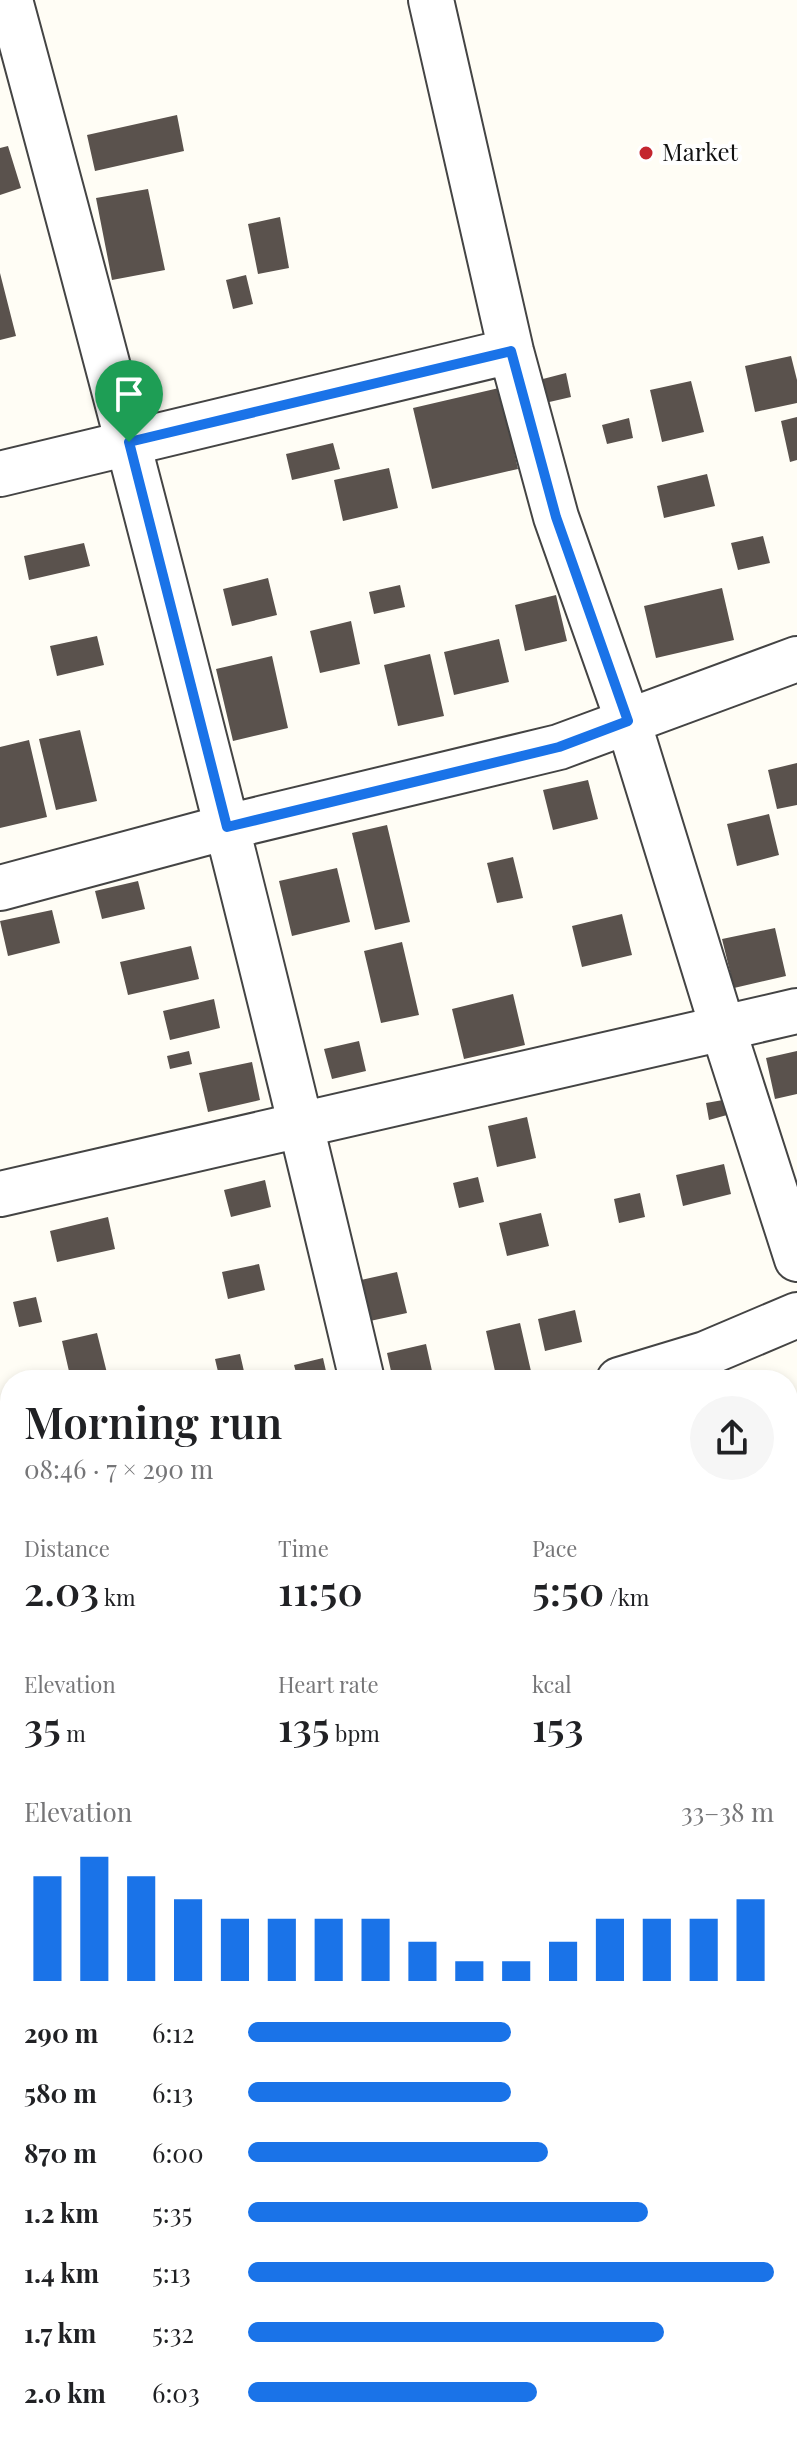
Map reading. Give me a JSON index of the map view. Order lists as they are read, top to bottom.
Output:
{
  "places": ["Market"],
  "page": {
    "heading": ["Morning run", "08:46 · 7 × 290 m"],
    "stats": [
      ["Distance", "2.03 km"],
      ["Time", "11:50"],
      ["Pace", "5:50 /km"],
      ["Elevation", "35 m"],
      ["Heart rate", "135 bpm"],
      ["kcal", "153"]
    ],
    "chart": ["Elevation", "33–38 m"],
    "list": [
      {
        "name": "290 m",
        "note": "6:12"
      },
      {
        "name": "580 m",
        "note": "6:13"
      },
      {
        "name": "870 m",
        "note": "6:00"
      },
      {
        "name": "1.2 km",
        "note": "5:35"
      },
      {
        "name": "1.4 km",
        "note": "5:13"
      },
      {
        "name": "1.7 km",
        "note": "5:32"
      },
      {
        "name": "2.0 km",
        "note": "6:03"
      }
    ]
  }
}
